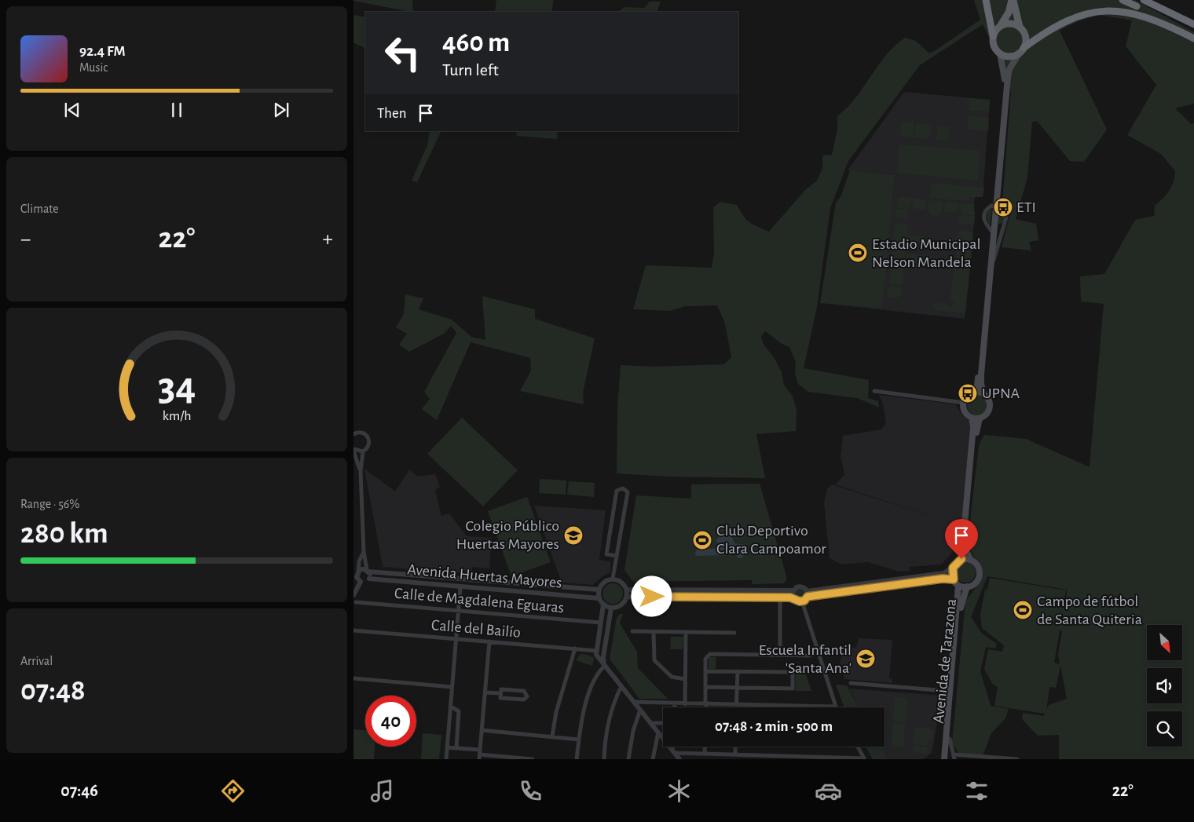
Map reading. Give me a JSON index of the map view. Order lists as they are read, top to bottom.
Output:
{
  "streets": {
    "main road": ["Avenida de Tarazona"],
    "street": ["Avenida Huertas Mayores", "Calle de Magdalena Eguaras", "Calle del Bailío"]
  },
  "places": {
    "bus stop": ["ETI", "UPNA"],
    "sports": ["Estadio Municipal Nelson Mandela", "Club Deportivo Clara Campoamor", "Campo de fútbol de Santa Quiteria"],
    "school or university": ["Colegio Público Huertas Mayores", "Escuela Infantil 'Santa Ana'"]
  },
  "north": "bottom right",
  "page": {
    "turn": ["460 m", "Turn left"],
    "song": ["92.4 FM", "Music"],
    "then": "Then",
    "tile": [
      "Climate",
      ["Range · 56%", "280 km"],
      ["Arrival", "07:48"]
    ],
    "heat": ["−", "22°", "+"],
    "limit": "40",
    "trip": "07:48 · 2 min · 500 m",
    "tabs": ["07:46", "22°"],
    "gauge": ["34", "km/h"]
  }
}
